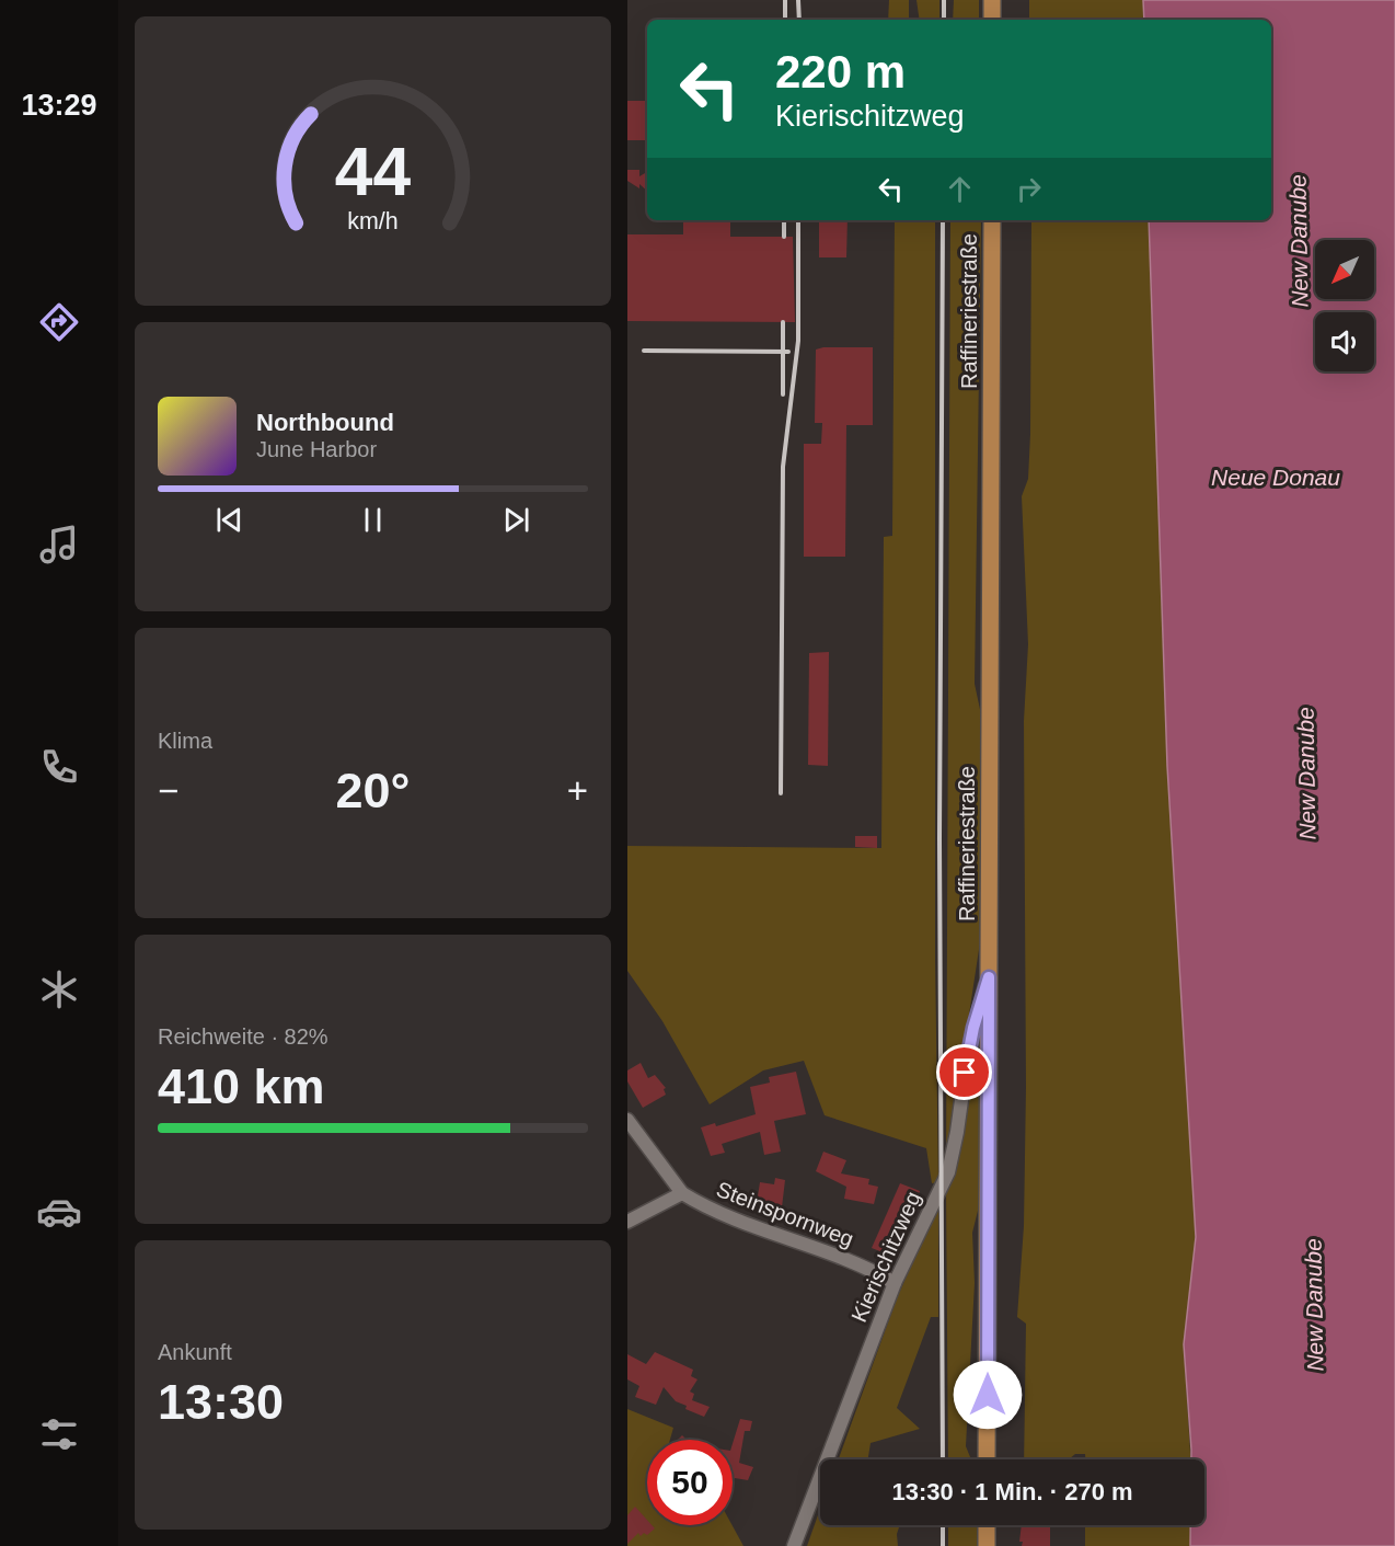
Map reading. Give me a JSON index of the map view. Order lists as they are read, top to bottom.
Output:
{
  "streets": {
    "main road": ["Raffineriestraße"],
    "street": ["Steinspornweg", "Kierischitzweg"]
  },
  "crossings": [
    ["Raffineriestraße", "Kierischitzweg"],
    ["Steinspornweg", "Kierischitzweg"]
  ],
  "water": ["New Danube", "Neue Donau"],
  "north": "bottom left",
  "page": {
    "tabs": "13:29",
    "turn": ["220 m", "Kierischitzweg"],
    "song": ["Northbound", "June Harbor"],
    "tile": [
      "Klima",
      ["Reichweite · 82%", "410 km"],
      ["Ankunft", "13:30"]
    ],
    "heat": ["−", "20°", "+"],
    "limit": "50",
    "trip": "13:30 · 1 Min. · 270 m",
    "gauge": ["44", "km/h"]
  }
}
